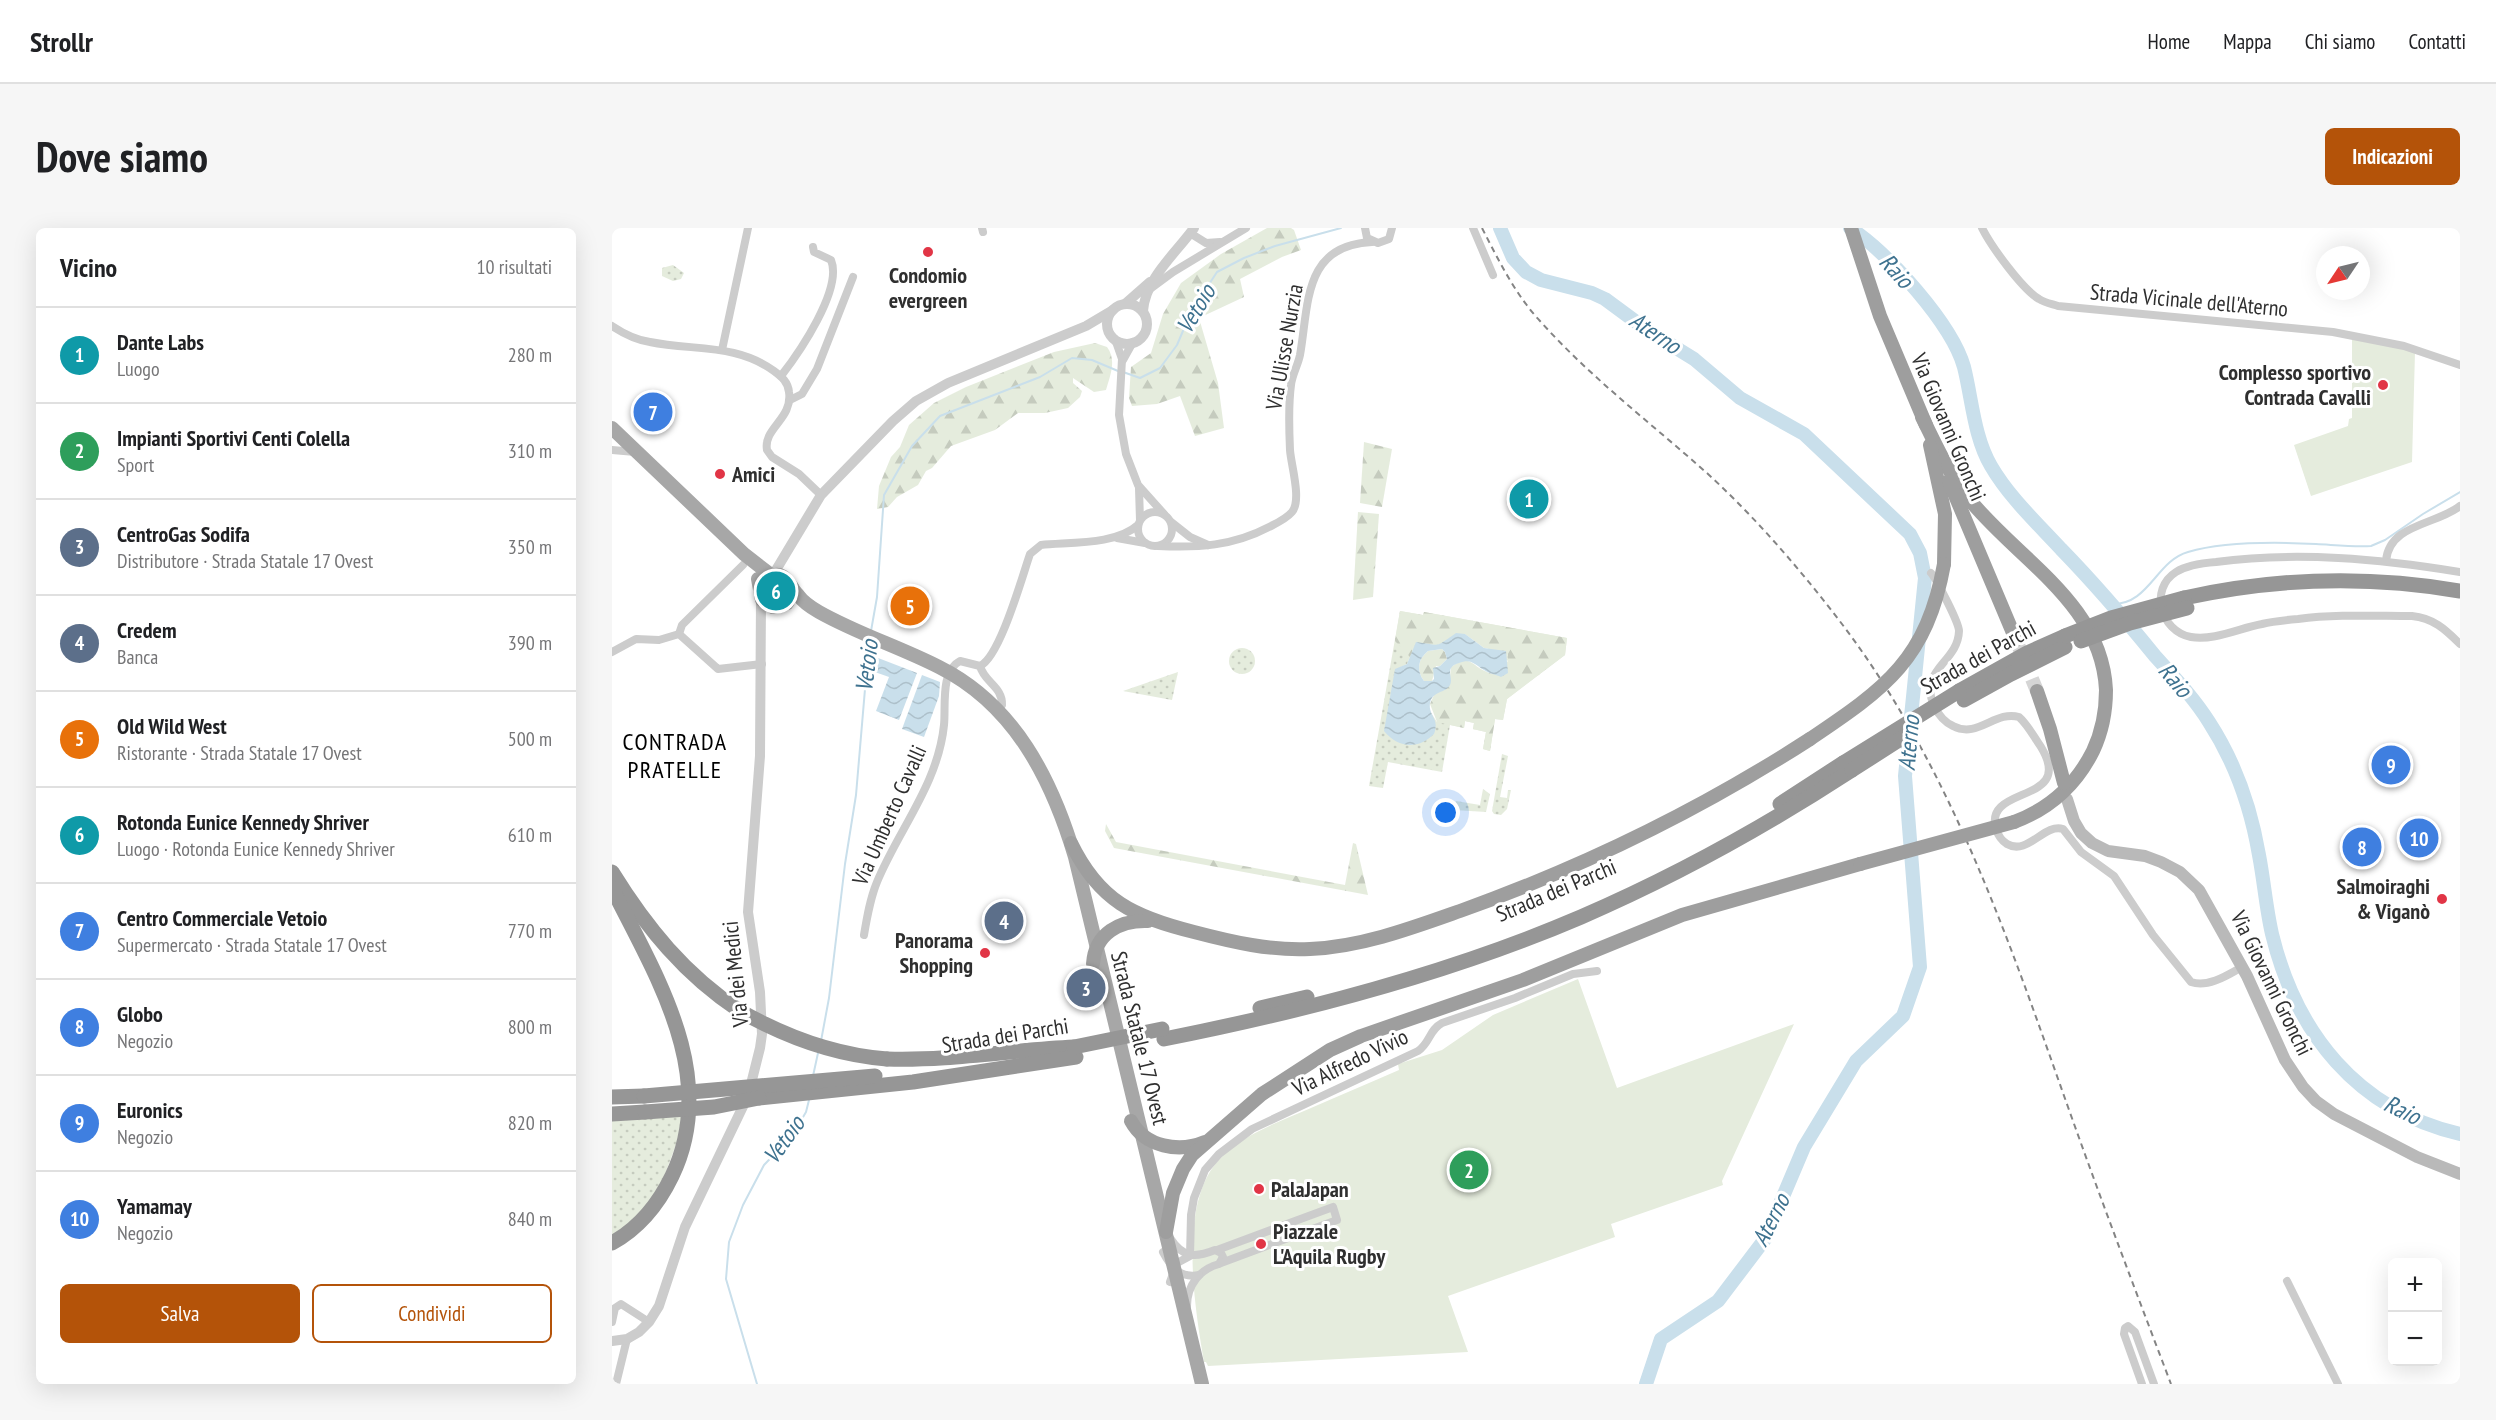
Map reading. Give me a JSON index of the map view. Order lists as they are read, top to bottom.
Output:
{
  "streets": {
    "highway": ["Via Giovanni Gronchi", "Strada dei Parchi"],
    "main road": ["Strada Statale 17 Ovest"],
    "street": [
      "Strada Vicinale dell'Aterno",
      "Via Ulisse Nurzia",
      "Via Umberto Cavalli",
      "Via dei Medici",
      "Via Alfredo Vivio"
    ]
  },
  "crossings": [
    ["Via Umberto Cavalli", "Strada Statale 17 Ovest"],
    ["Via dei Medici", "Strada Statale 17 Ovest"]
  ],
  "districts": ["CONTRADA PRATELLE"],
  "water": ["Raio", "Vetoio", "Aterno"],
  "places": [
    "Condomio evergreen",
    "Complesso sportivo Contrada Cavalli",
    "Amici",
    "Salmoiraghi & Viganò",
    "Panorama Shopping",
    "PalaJapan",
    "Piazzale L'Aquila Rugby"
  ],
  "north": "bottom left",
  "page": {
    "header": "Strollr",
    "nav": [
      "Home",
      "Mappa",
      "Chi siamo",
      "Contatti"
    ],
    "buttons": [
      "Indicazioni",
      ["Salva", "Condividi"]
    ],
    "title": "Dove siamo",
    "heading": ["Vicino", "10 risultati"],
    "list": [
      {
        "mark": "1",
        "name": "Dante Labs",
        "note": "Luogo",
        "value": "280 m"
      },
      {
        "mark": "2",
        "name": "Impianti Sportivi Centi Colella",
        "note": "Sport",
        "value": "310 m"
      },
      {
        "mark": "3",
        "name": "CentroGas Sodifa",
        "note": "Distributore · Strada Statale 17 Ovest",
        "value": "350 m"
      },
      {
        "mark": "4",
        "name": "Credem",
        "note": "Banca",
        "value": "390 m"
      },
      {
        "mark": "5",
        "name": "Old Wild West",
        "note": "Ristorante · Strada Statale 17 Ovest",
        "value": "500 m"
      },
      {
        "mark": "6",
        "name": "Rotonda Eunice Kennedy Shriver",
        "note": "Luogo · Rotonda Eunice Kennedy Shriver",
        "value": "610 m"
      },
      {
        "mark": "7",
        "name": "Centro Commerciale Vetoio",
        "note": "Supermercato · Strada Statale 17 Ovest",
        "value": "770 m"
      },
      {
        "mark": "8",
        "name": "Globo",
        "note": "Negozio",
        "value": "800 m"
      },
      {
        "mark": "9",
        "name": "Euronics",
        "note": "Negozio",
        "value": "820 m"
      },
      {
        "mark": "10",
        "name": "Yamamay",
        "note": "Negozio",
        "value": "840 m"
      }
    ],
    "pins": [
      "7",
      "1",
      "6",
      "5",
      "9",
      "10",
      "8",
      "4",
      "3",
      "2"
    ],
    "map_buttons": ["+", "−"]
  }
}
